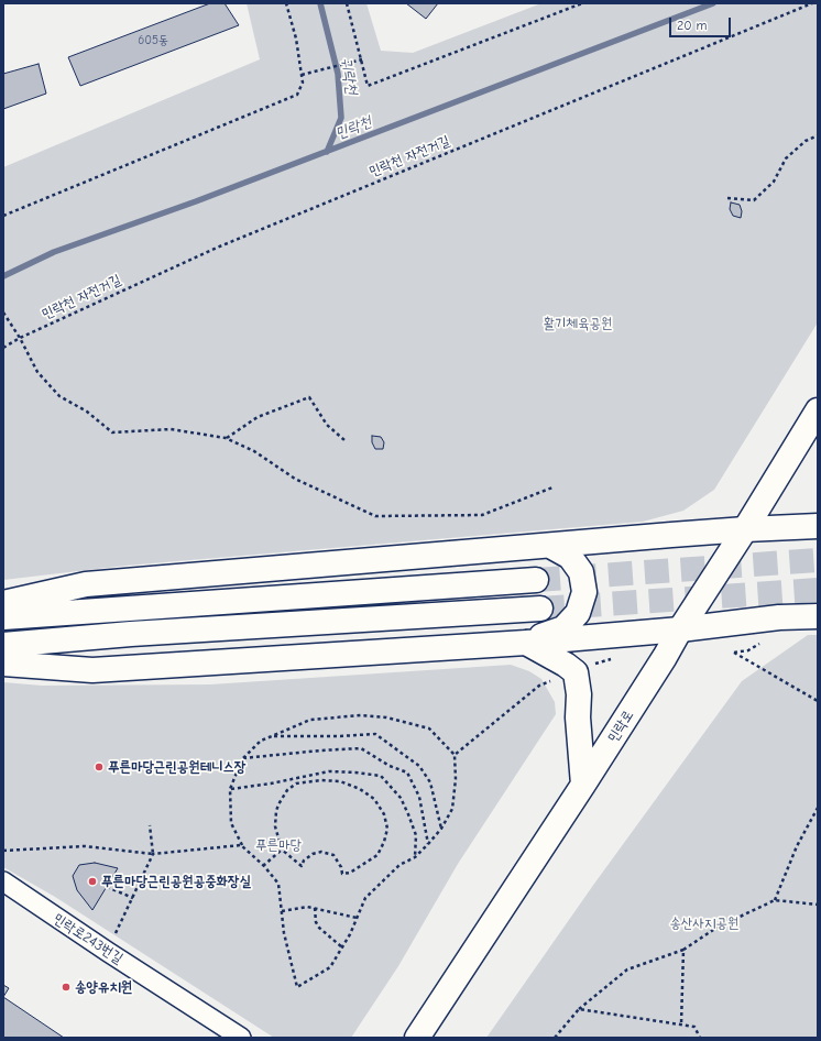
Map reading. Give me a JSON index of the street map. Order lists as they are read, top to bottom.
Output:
{
  "streets": {
    "main road": ["민락로"],
    "street": ["민락로243번길"],
    "path": ["민락천 자전거길"]
  },
  "water": ["귀락천", "민락천"],
  "parks": ["활기체육공원", "푸른마당", "송산사지공원"],
  "places": ["푸른마당근린공원테니스장", "푸른마당근린공원공중화장실", "송양유치원"],
  "house_numbers": ["605동"],
  "scale_bar": "20 m"
}
